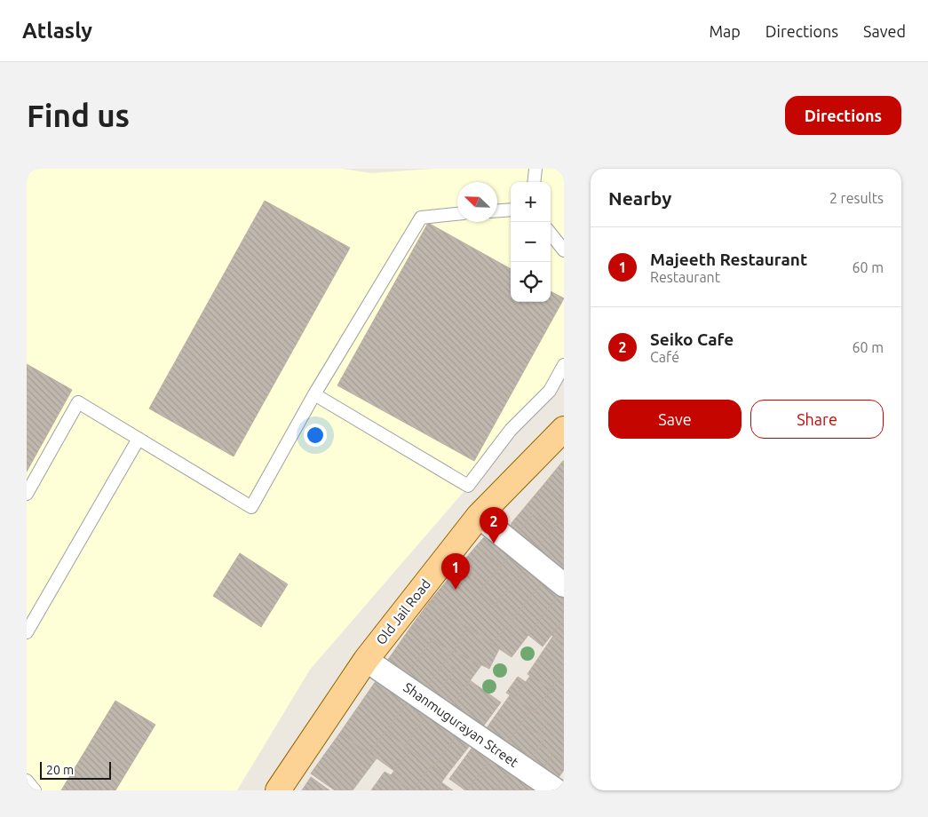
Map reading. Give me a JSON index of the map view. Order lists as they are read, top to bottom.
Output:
{
  "streets": {
    "main road": ["Old Jail Road"],
    "street": ["Shanmugurayan Street"]
  },
  "crossings": [
    ["Old Jail Road", "Shanmugurayan Street"]
  ],
  "scale_bar": "20 m",
  "north": "top left",
  "page": {
    "header": "Atlasly",
    "nav": ["Map", "Directions", "Saved"],
    "buttons": [
      "Directions",
      ["Save", "Share"]
    ],
    "title": "Find us",
    "heading": ["Nearby", "2 results"],
    "map_buttons": ["+", "−"],
    "list": [
      {
        "mark": "1",
        "name": "Majeeth Restaurant",
        "note": "Restaurant",
        "value": "60 m"
      },
      {
        "mark": "2",
        "name": "Seiko Cafe",
        "note": "Café",
        "value": "60 m"
      }
    ],
    "pins": ["2", "1"],
    "scale": "20 m"
  }
}
